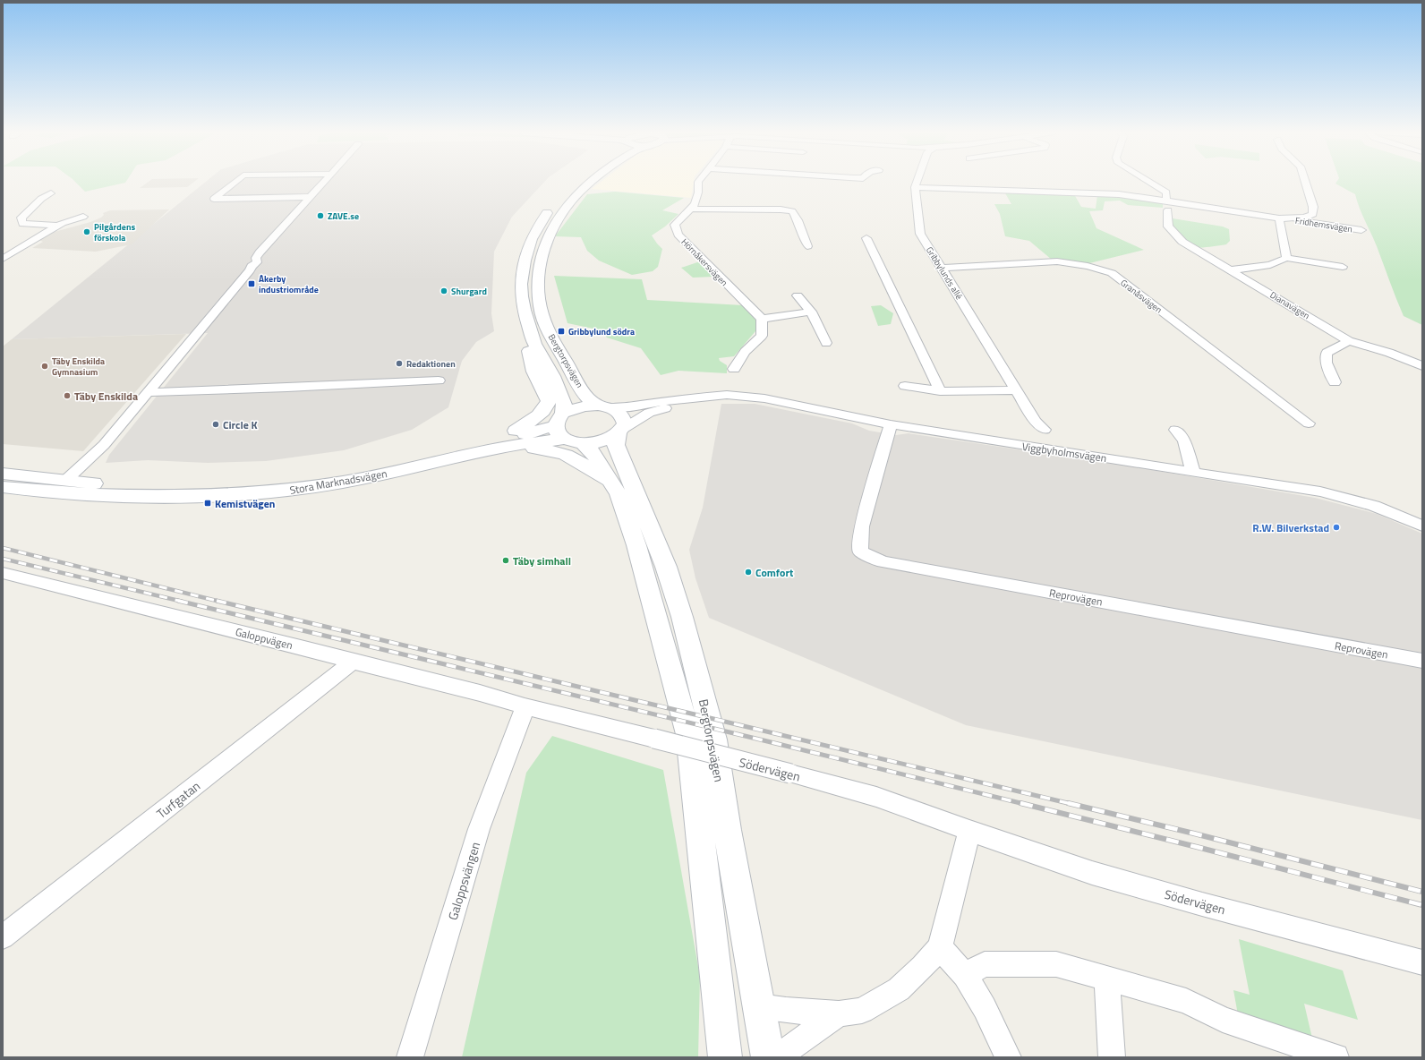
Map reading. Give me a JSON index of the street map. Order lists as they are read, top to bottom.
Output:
{
  "streets": {
    "main road": ["Bergtorpsvägen", "Stora Marknadsvägen"],
    "street": [
      "Fridhemsvägen",
      "Hörnåkersvägen",
      "Gribbylunds allé",
      "Granåsvägen",
      "Dianavägen",
      "Viggbyholmsvägen",
      "Reprovägen",
      "Galoppvägen",
      "Södervägen",
      "Turfgatan",
      "Galoppsvängen"
    ]
  },
  "crossings": [
    ["Fridhemsvägen", "Gribbylunds allé"],
    ["Gribbylunds allé", "Granåsvägen"],
    ["Bergtorpsvägen", "Viggbyholmsvägen"],
    ["Bergtorpsvägen", "Stora Marknadsvägen"],
    ["Viggbyholmsvägen", "Reprovägen"],
    ["Galoppvägen", "Södervägen"],
    ["Galoppvägen", "Turfgatan"],
    ["Galoppvägen", "Galoppsvängen"],
    ["Södervägen", "Galoppsvängen"]
  ],
  "places": {
    "other": [
      "ZAVE.se",
      "Pilgårdens förskola",
      "Shurgard",
      "Redaktionen",
      "Täby Enskilda Gymnasium",
      "Täby Enskilda",
      "Circle K",
      "R.W. Bilverkstad",
      "Täby simhall",
      "Comfort"
    ],
    "transit": ["Åkerby industriområde", "Gribbylund södra", "Kemistvägen"]
  }
}
